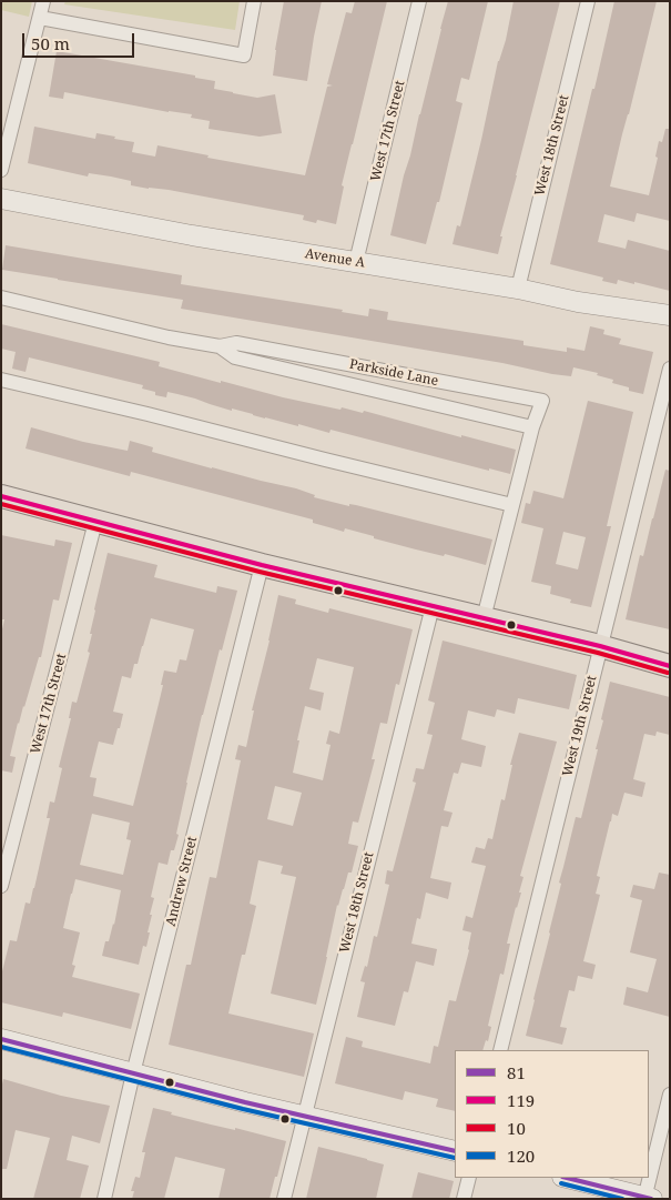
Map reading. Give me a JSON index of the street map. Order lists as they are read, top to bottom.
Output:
{
  "streets": {
    "street": [
      "West 17th Street",
      "West 18th Street",
      "Avenue A",
      "Parkside Lane",
      "West 19th Street",
      "Andrew Street"
    ]
  },
  "crossings": [
    ["West 17th Street", "Avenue A"],
    ["West 18th Street", "Avenue A"]
  ],
  "lines": [
    "transit line 119",
    "transit line 10",
    "transit line 81",
    "transit line 120"
  ],
  "legend": [
    "81",
    "119",
    "10",
    "120"
  ],
  "scale_bar": "50 m"
}
